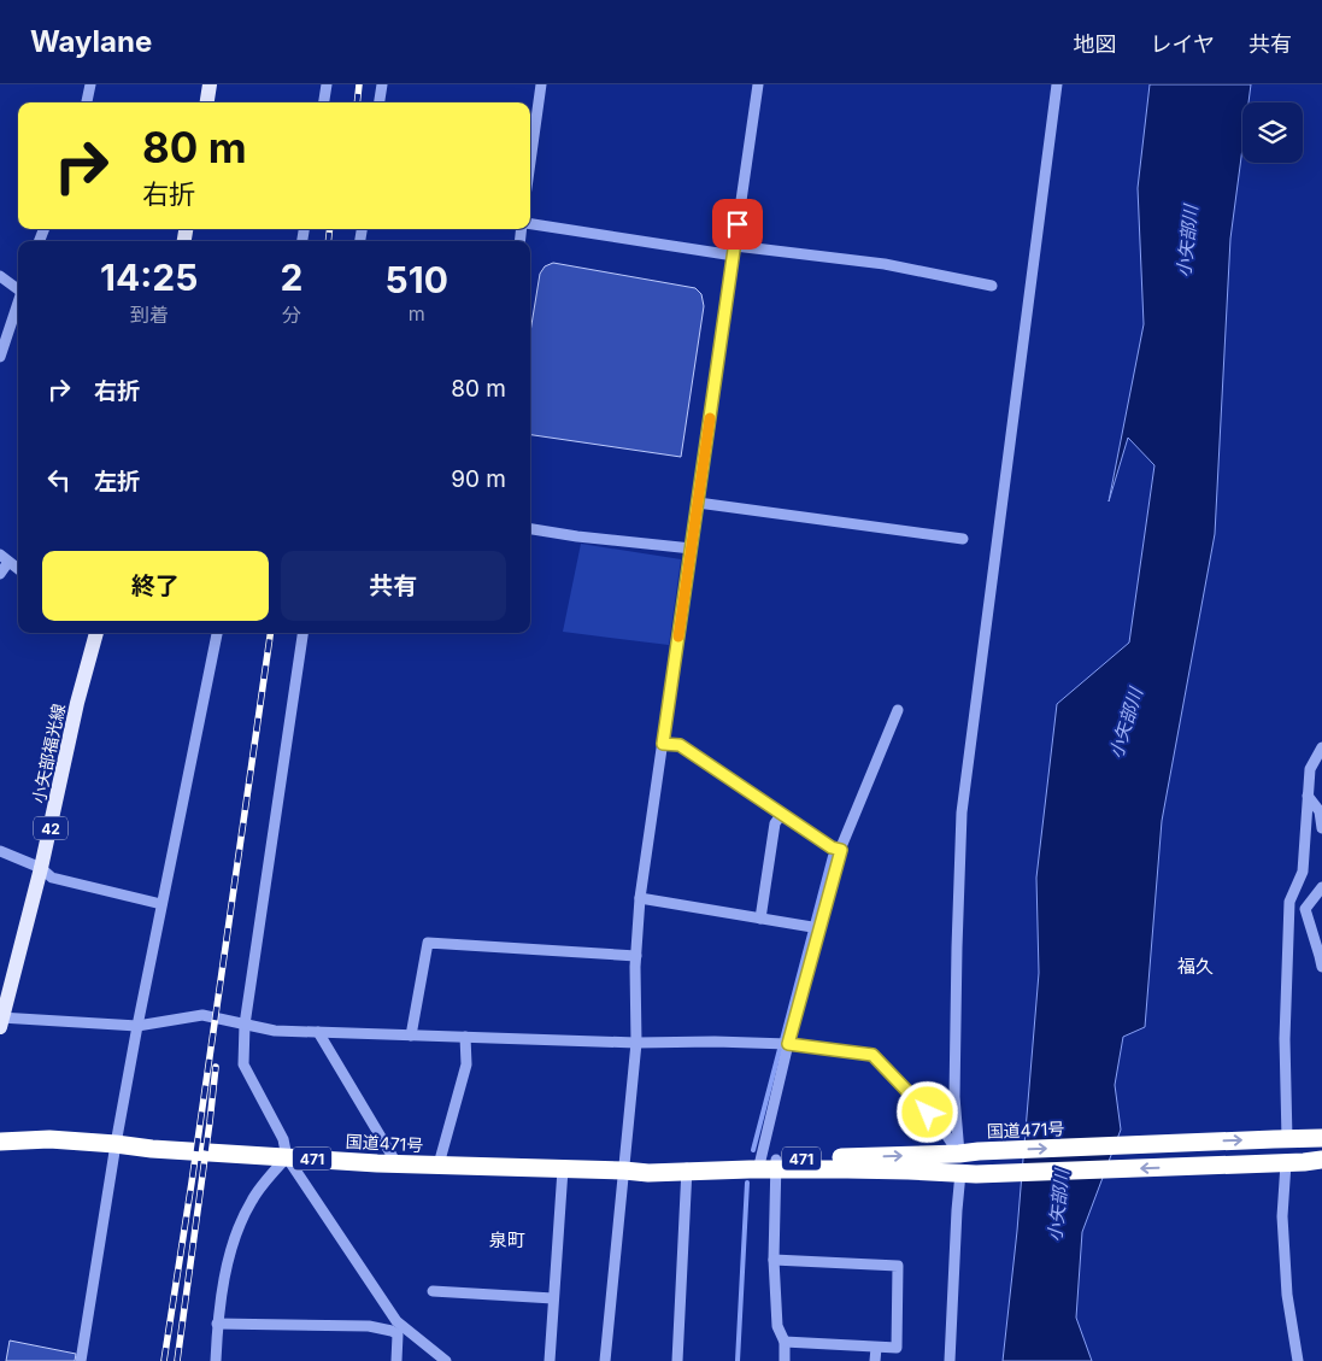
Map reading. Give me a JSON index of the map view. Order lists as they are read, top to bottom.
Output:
{
  "streets": {
    "highway": ["国道471号", "471"],
    "main road": ["小矢部福光線", "42"]
  },
  "districts": ["福久", "泉町"],
  "water": ["小矢部川"],
  "page": {
    "header": "Waylane",
    "nav": ["地図", "レイヤ", "共有"],
    "turn": ["80 m", "右折"],
    "eta": [
      "14:25",
      "到着",
      "2",
      "分",
      "510",
      "m"
    ],
    "list": [
      {
        "name": "右折",
        "value": "80 m"
      },
      {
        "name": "左折",
        "value": "90 m"
      }
    ],
    "buttons": ["終了", "共有"]
  }
}
